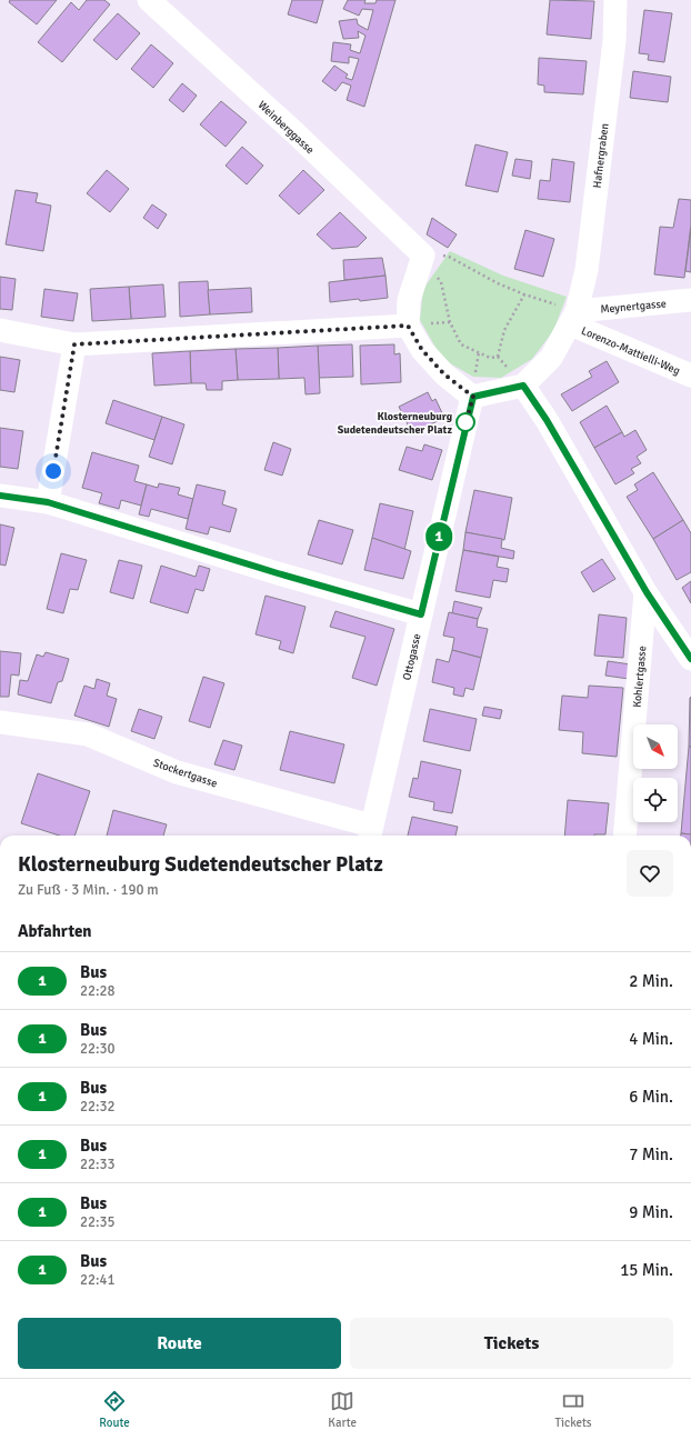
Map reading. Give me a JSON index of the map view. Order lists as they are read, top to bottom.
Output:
{
  "streets": {
    "street": [
      "Weinberggasse",
      "Hafnergraben",
      "Meynertgasse",
      "Lorenzo-Mattielli-Weg",
      "Ottogasse",
      "Kohlertgasse",
      "Stockertgasse"
    ]
  },
  "crossings": [
    ["Hafnergraben", "Meynertgasse"],
    ["Hafnergraben", "Lorenzo-Mattielli-Weg"],
    ["Meynertgasse", "Lorenzo-Mattielli-Weg"],
    ["Ottogasse", "Stockertgasse"]
  ],
  "places": ["Klosterneuburg Sudetendeutscher Platz"],
  "lines": ["bus line 1"],
  "north": "bottom right",
  "page": {
    "on_map": "1",
    "heading": [
      ["Klosterneuburg Sudetendeutscher Platz", "Zu Fuß · 3 Min. · 190 m"],
      "Abfahrten"
    ],
    "list": [
      {
        "mark": "1",
        "name": "Bus",
        "note": "22:28",
        "value": "2 Min."
      },
      {
        "mark": "1",
        "name": "Bus",
        "note": "22:30",
        "value": "4 Min."
      },
      {
        "mark": "1",
        "name": "Bus",
        "note": "22:32",
        "value": "6 Min."
      },
      {
        "mark": "1",
        "name": "Bus",
        "note": "22:33",
        "value": "7 Min."
      },
      {
        "mark": "1",
        "name": "Bus",
        "note": "22:35",
        "value": "9 Min."
      },
      {
        "mark": "1",
        "name": "Bus",
        "note": "22:41",
        "value": "15 Min."
      }
    ],
    "buttons": ["Route", "Tickets"],
    "tabs": ["Route", "Karte", "Tickets"]
  }
}
